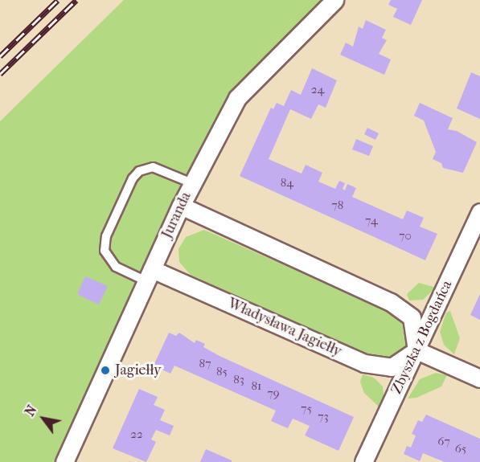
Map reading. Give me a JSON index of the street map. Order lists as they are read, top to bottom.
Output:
{
  "streets": {
    "street": ["Juranda", "Władysława Jagiełły", "Zbyszka z Bogdańca"]
  },
  "crossings": [
    ["Juranda", "Władysława Jagiełły"],
    ["Władysława Jagiełły", "Zbyszka z Bogdańca"]
  ],
  "places": ["Jagiełły"],
  "house_numbers": [
    "24",
    "84",
    "78",
    "74",
    "70",
    "87",
    "85",
    "83",
    "81",
    "79",
    "75",
    "73",
    "22",
    "67",
    "65"
  ],
  "north": "top left"
}
